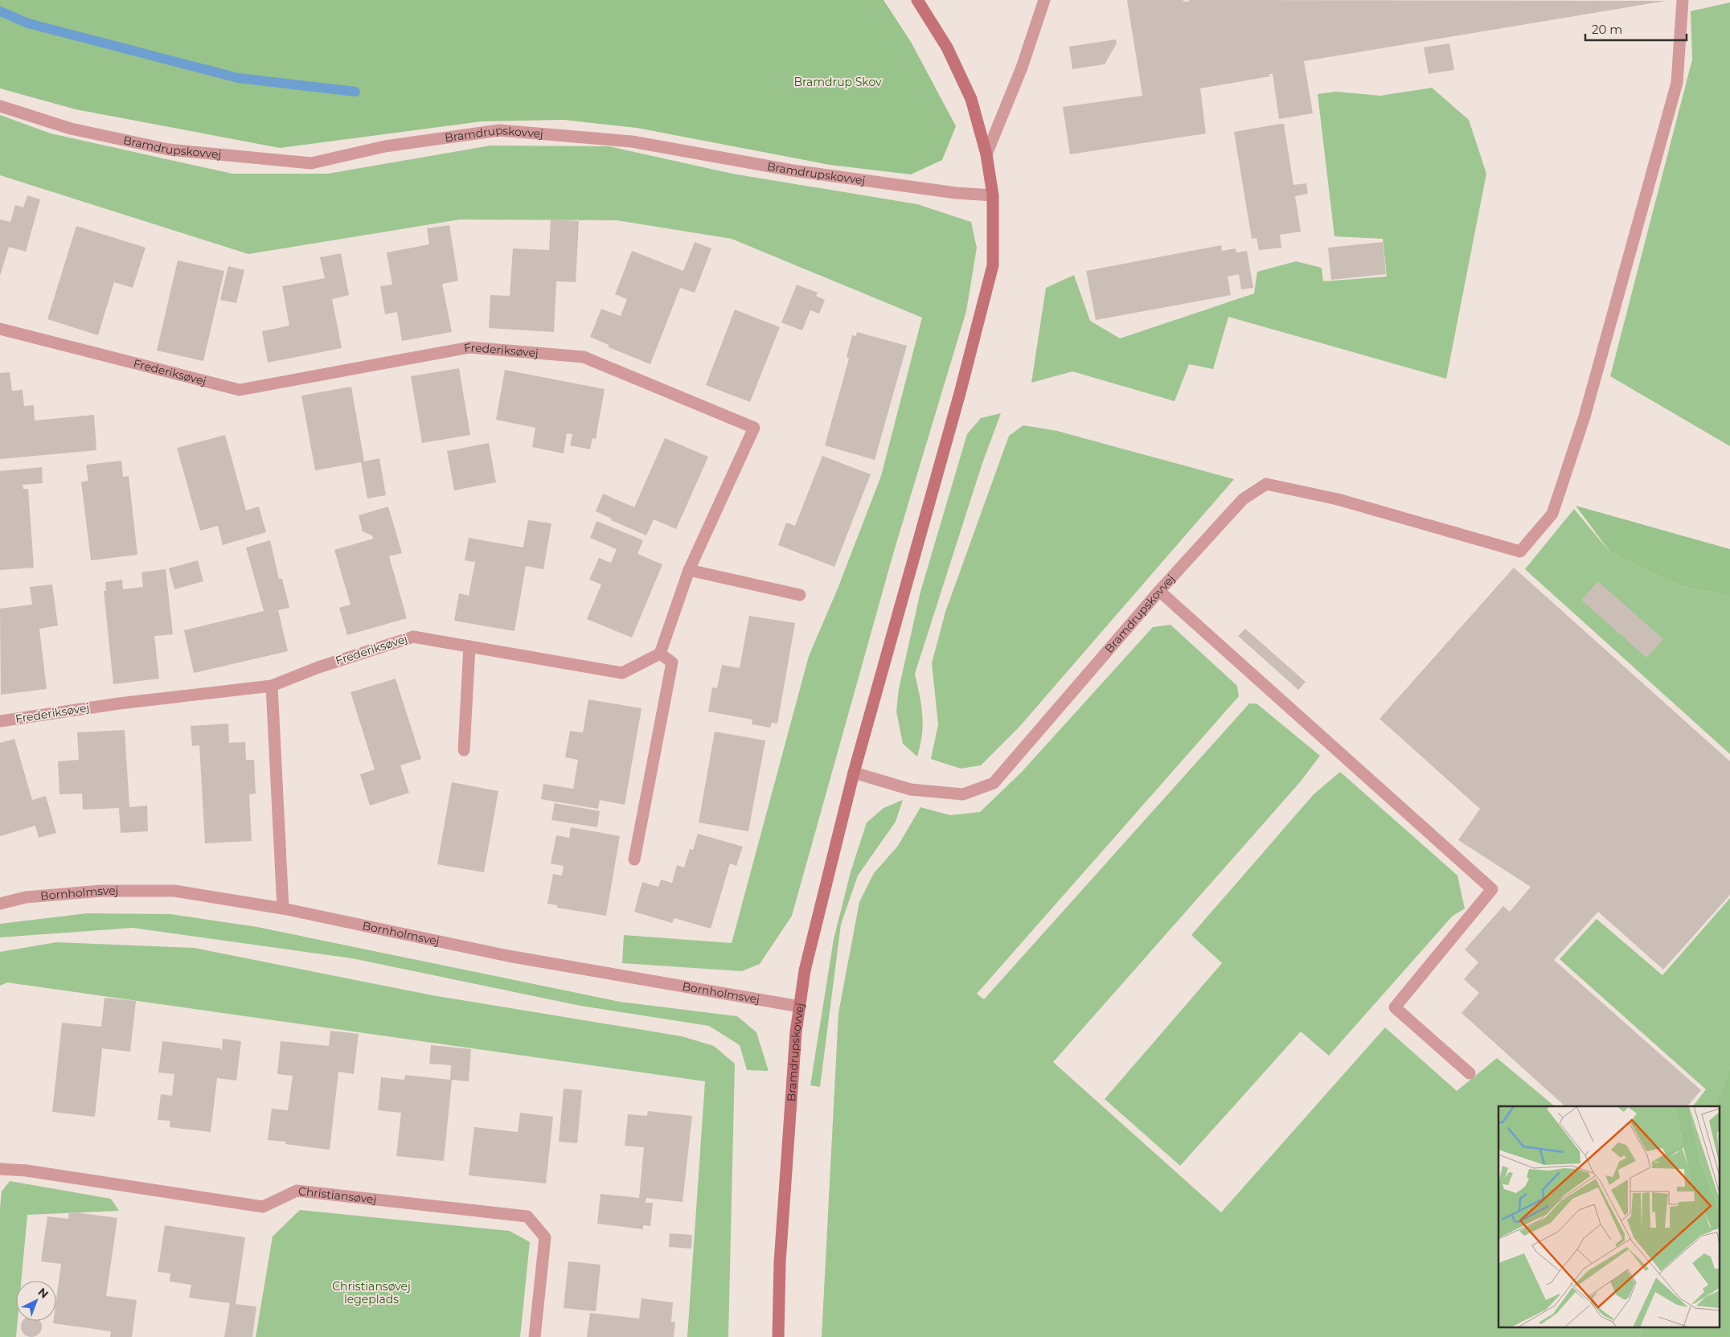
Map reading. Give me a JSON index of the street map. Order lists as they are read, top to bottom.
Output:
{
  "streets": {
    "street": [
      "Bramdrupskovvej",
      "Frederiksøvej",
      "Bornholmsvej",
      "Christiansøvej"
    ]
  },
  "crossings": [
    ["Bramdrupskovvej", "Bornholmsvej"]
  ],
  "parks": ["Bramdrup Skov", "Christiansøvej legeplads"],
  "scale_bar": "20 m",
  "north": "top right"
}
